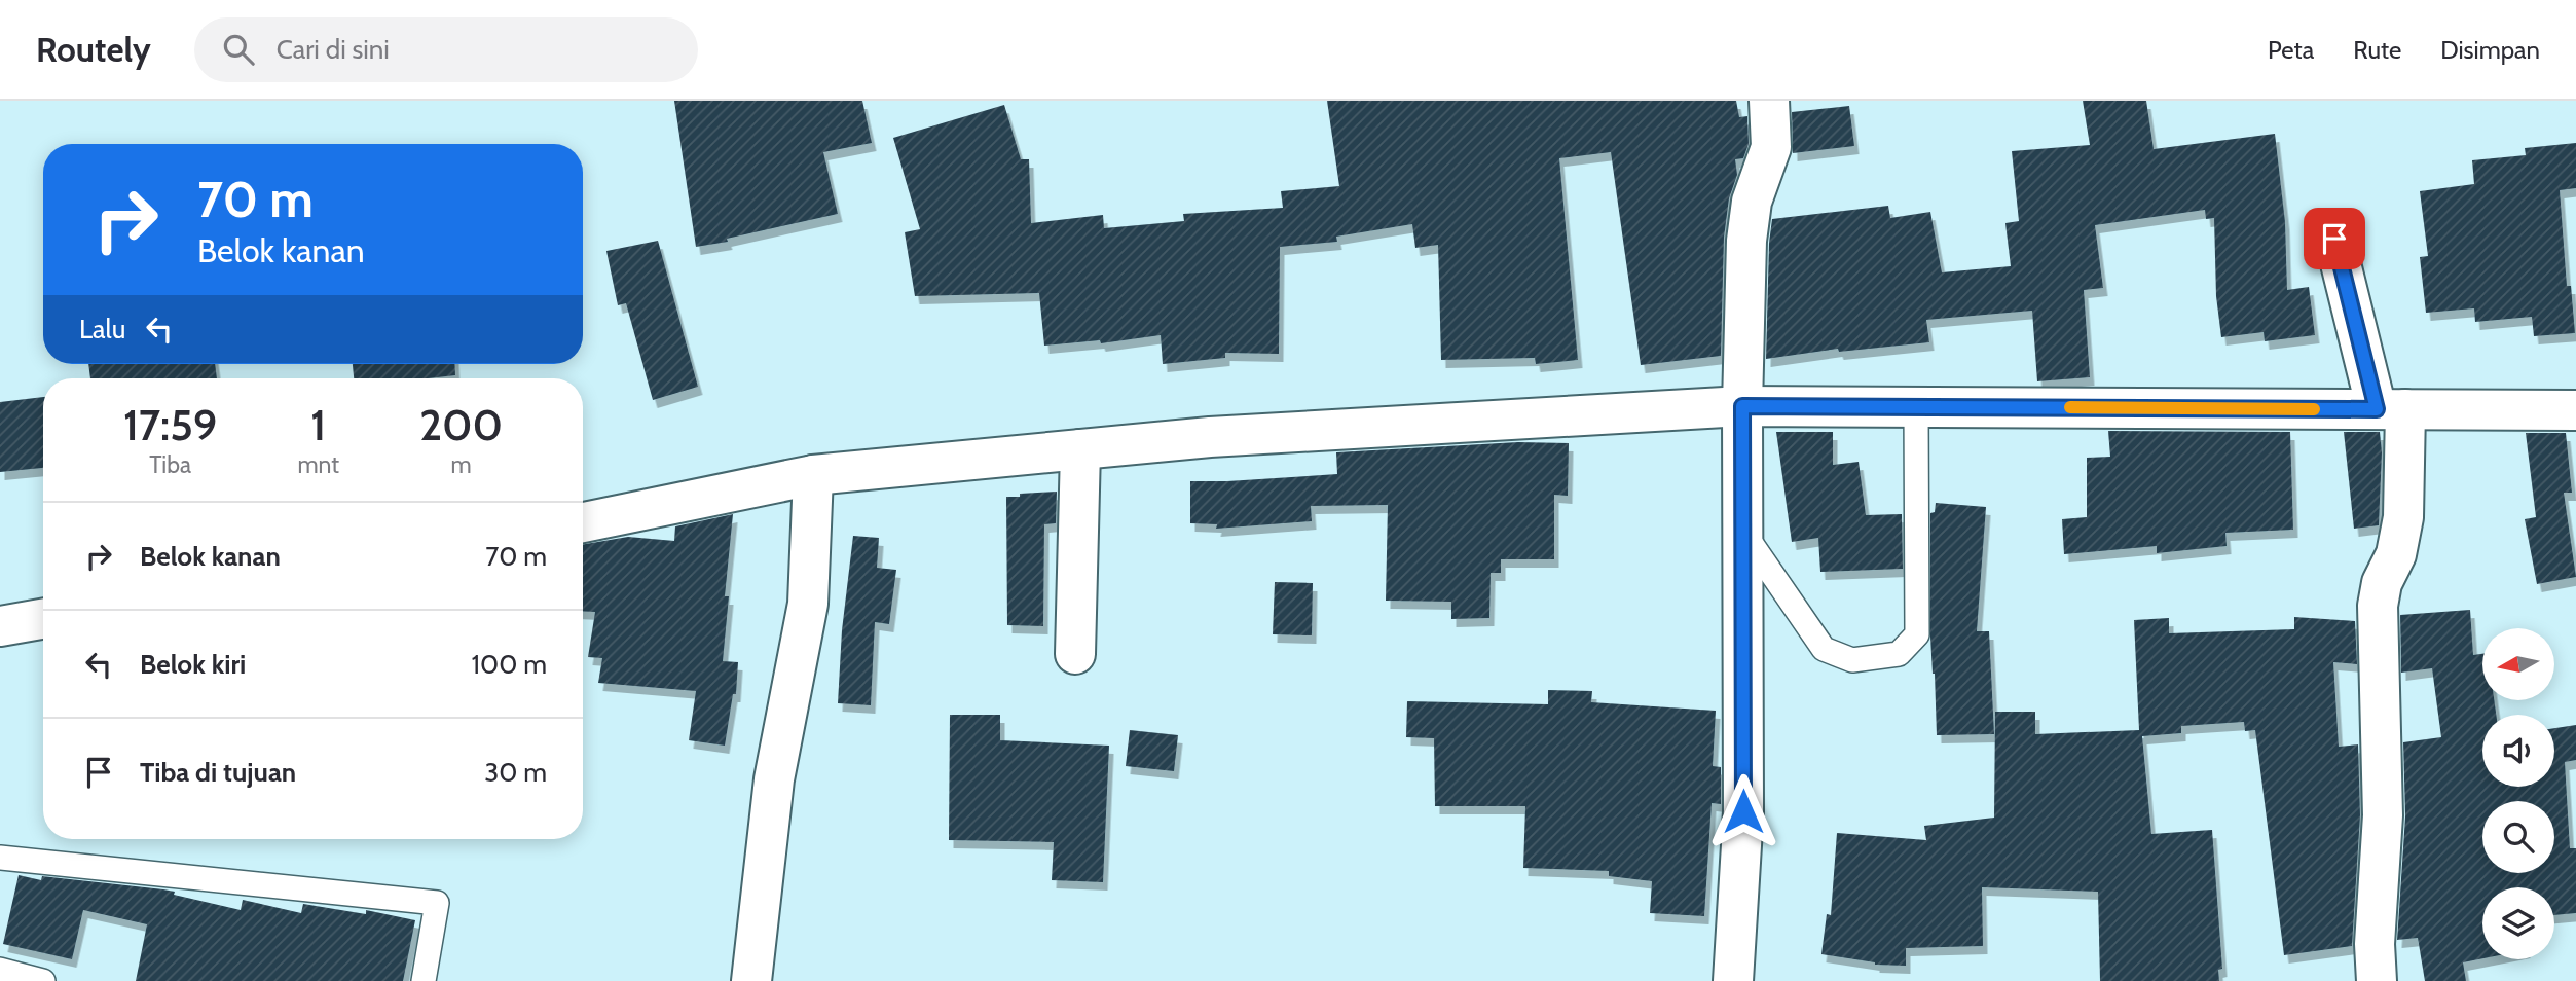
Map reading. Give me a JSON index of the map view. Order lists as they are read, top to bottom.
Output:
{
  "north": "left",
  "page": {
    "header": "Routely",
    "search": "Cari di sini",
    "nav": ["Peta", "Rute", "Disimpan"],
    "turn": ["70 m", "Belok kanan"],
    "then": "Lalu",
    "eta": [
      "17:59",
      "Tiba",
      "1",
      "mnt",
      "200",
      "m"
    ],
    "list": [
      {
        "name": "Belok kanan",
        "value": "70 m"
      },
      {
        "name": "Belok kiri",
        "value": "100 m"
      },
      {
        "name": "Tiba di tujuan",
        "value": "30 m"
      }
    ]
  }
}
